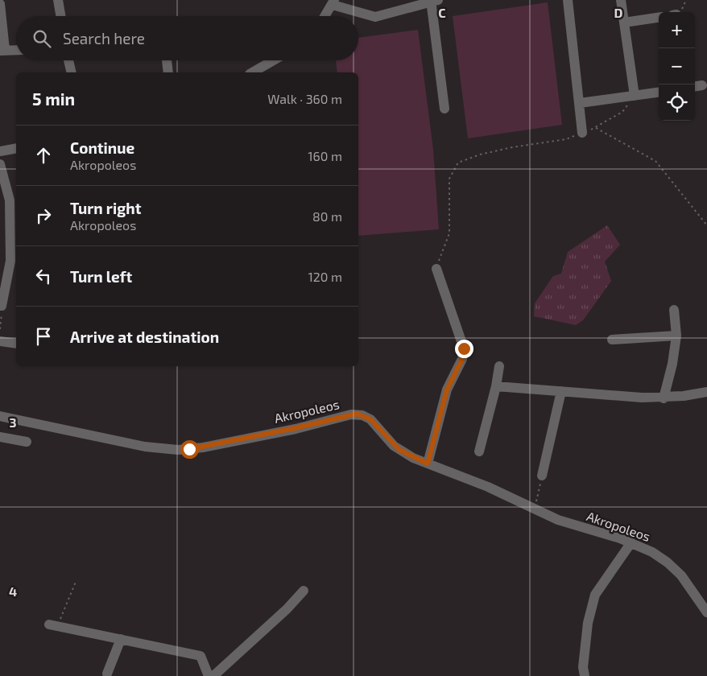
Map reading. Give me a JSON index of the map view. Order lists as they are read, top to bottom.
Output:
{
  "streets": {
    "street": ["Akropoleos"]
  },
  "page": {
    "map_buttons": ["+", "−"],
    "search": "Search here",
    "heading": ["5 min", "Walk · 360 m"],
    "list": [
      ["Continue", "Akropoleos", "160 m"],
      ["Turn right", "Akropoleos", "80 m"],
      ["Turn left", "120 m"],
      "Arrive at destination"
    ]
  },
  "grid": {
    "columns": ["C", "D"],
    "rows": ["3", "4"]
  }
}
